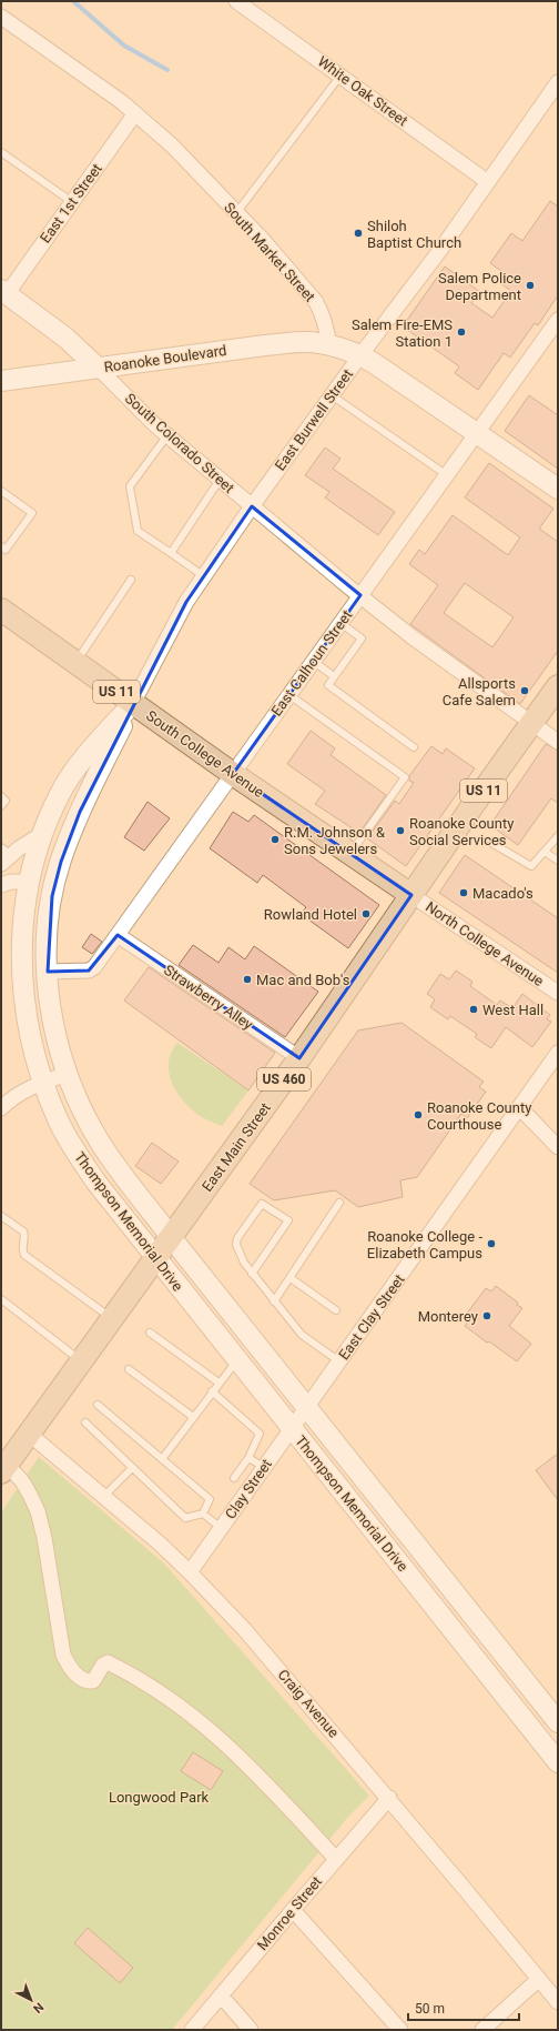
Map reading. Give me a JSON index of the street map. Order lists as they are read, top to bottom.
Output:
{
  "streets": {
    "main road": [
      "Roanoke Boulevard",
      "South Colorado Street",
      "US 11",
      "South College Avenue",
      "US 460",
      "East Main Street",
      "Thompson Memorial Drive"
    ],
    "street": [
      "White Oak Street",
      "East 1st Street",
      "South Market Street",
      "East Burwell Street",
      "East Calhoun Street",
      "North College Avenue",
      "Strawberry Alley",
      "East Clay Street",
      "Clay Street",
      "Craig Avenue",
      "Monroe Street"
    ]
  },
  "crossings": [
    ["White Oak Street", "East Burwell Street"],
    ["East 1st Street", "South Market Street"],
    ["East 1st Street", "South Colorado Street"],
    ["South Market Street", "Roanoke Boulevard"],
    ["Roanoke Boulevard", "South Colorado Street"],
    ["East Burwell Street", "South Colorado Street"],
    ["East Burwell Street", "South College Avenue"],
    ["East Burwell Street", "Thompson Memorial Drive"],
    ["South Colorado Street", "East Calhoun Street"],
    ["South Colorado Street", "East Main Street"],
    ["East Calhoun Street", "South College Avenue"],
    ["East Calhoun Street", "Strawberry Alley"],
    ["East Calhoun Street", "Thompson Memorial Drive"],
    ["South College Avenue", "North College Avenue"],
    ["South College Avenue", "East Main Street"],
    ["South College Avenue", "Thompson Memorial Drive"],
    ["North College Avenue", "East Main Street"],
    ["Strawberry Alley", "East Main Street"],
    ["East Main Street", "Thompson Memorial Drive"],
    ["East Main Street", "Craig Avenue"],
    ["Thompson Memorial Drive", "East Clay Street"],
    ["Thompson Memorial Drive", "Clay Street"],
    ["East Clay Street", "Clay Street"],
    ["Clay Street", "Craig Avenue"],
    ["Craig Avenue", "Monroe Street"]
  ],
  "parks": ["Longwood Park"],
  "places": [
    "Shiloh Baptist Church",
    "Salem Police Department",
    "Salem Fire-EMS Station 1",
    "Allsports Cafe Salem",
    "Roanoke County Social Services",
    "R.M. Johnson & Sons Jewelers",
    "Macado's",
    "Rowland Hotel",
    "Mac and Bob's",
    "West Hall",
    "Roanoke County Courthouse",
    "Roanoke College - Elizabeth Campus",
    "Monterey"
  ],
  "scale_bar": "50 m",
  "north": "bottom right"
}
